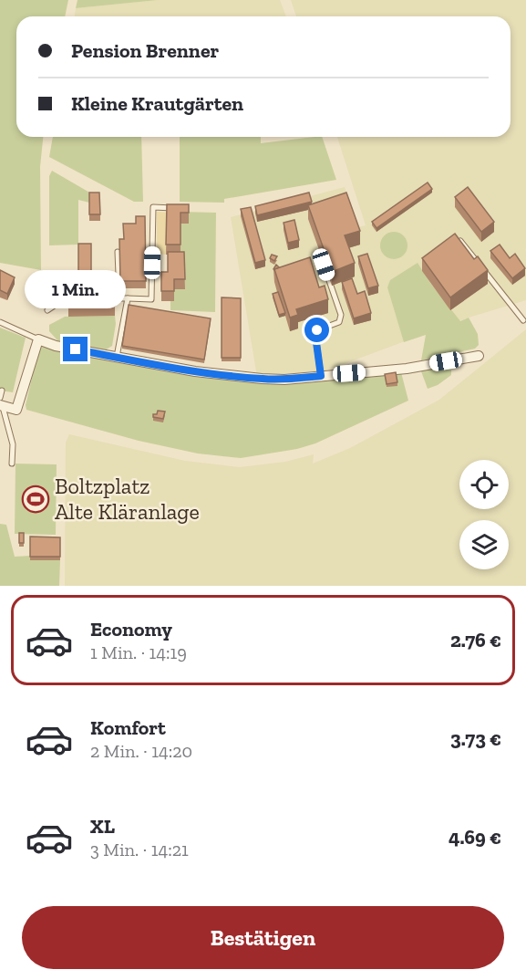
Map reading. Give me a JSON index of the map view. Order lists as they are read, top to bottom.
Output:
{
  "places": {
    "sports": ["Boltzplatz Alte Kläranlage"]
  },
  "page": {
    "banner": ["Pension Brenner", "Kleine Krautgärten"],
    "bubble": "1 Min.",
    "list": [
      {
        "name": "Economy",
        "note": "1 Min. · 14:19",
        "value": "2.76 €"
      },
      {
        "name": "Komfort",
        "note": "2 Min. · 14:20",
        "value": "3.73 €"
      },
      {
        "name": "XL",
        "note": "3 Min. · 14:21",
        "value": "4.69 €"
      }
    ],
    "buttons": "Bestätigen"
  }
}
